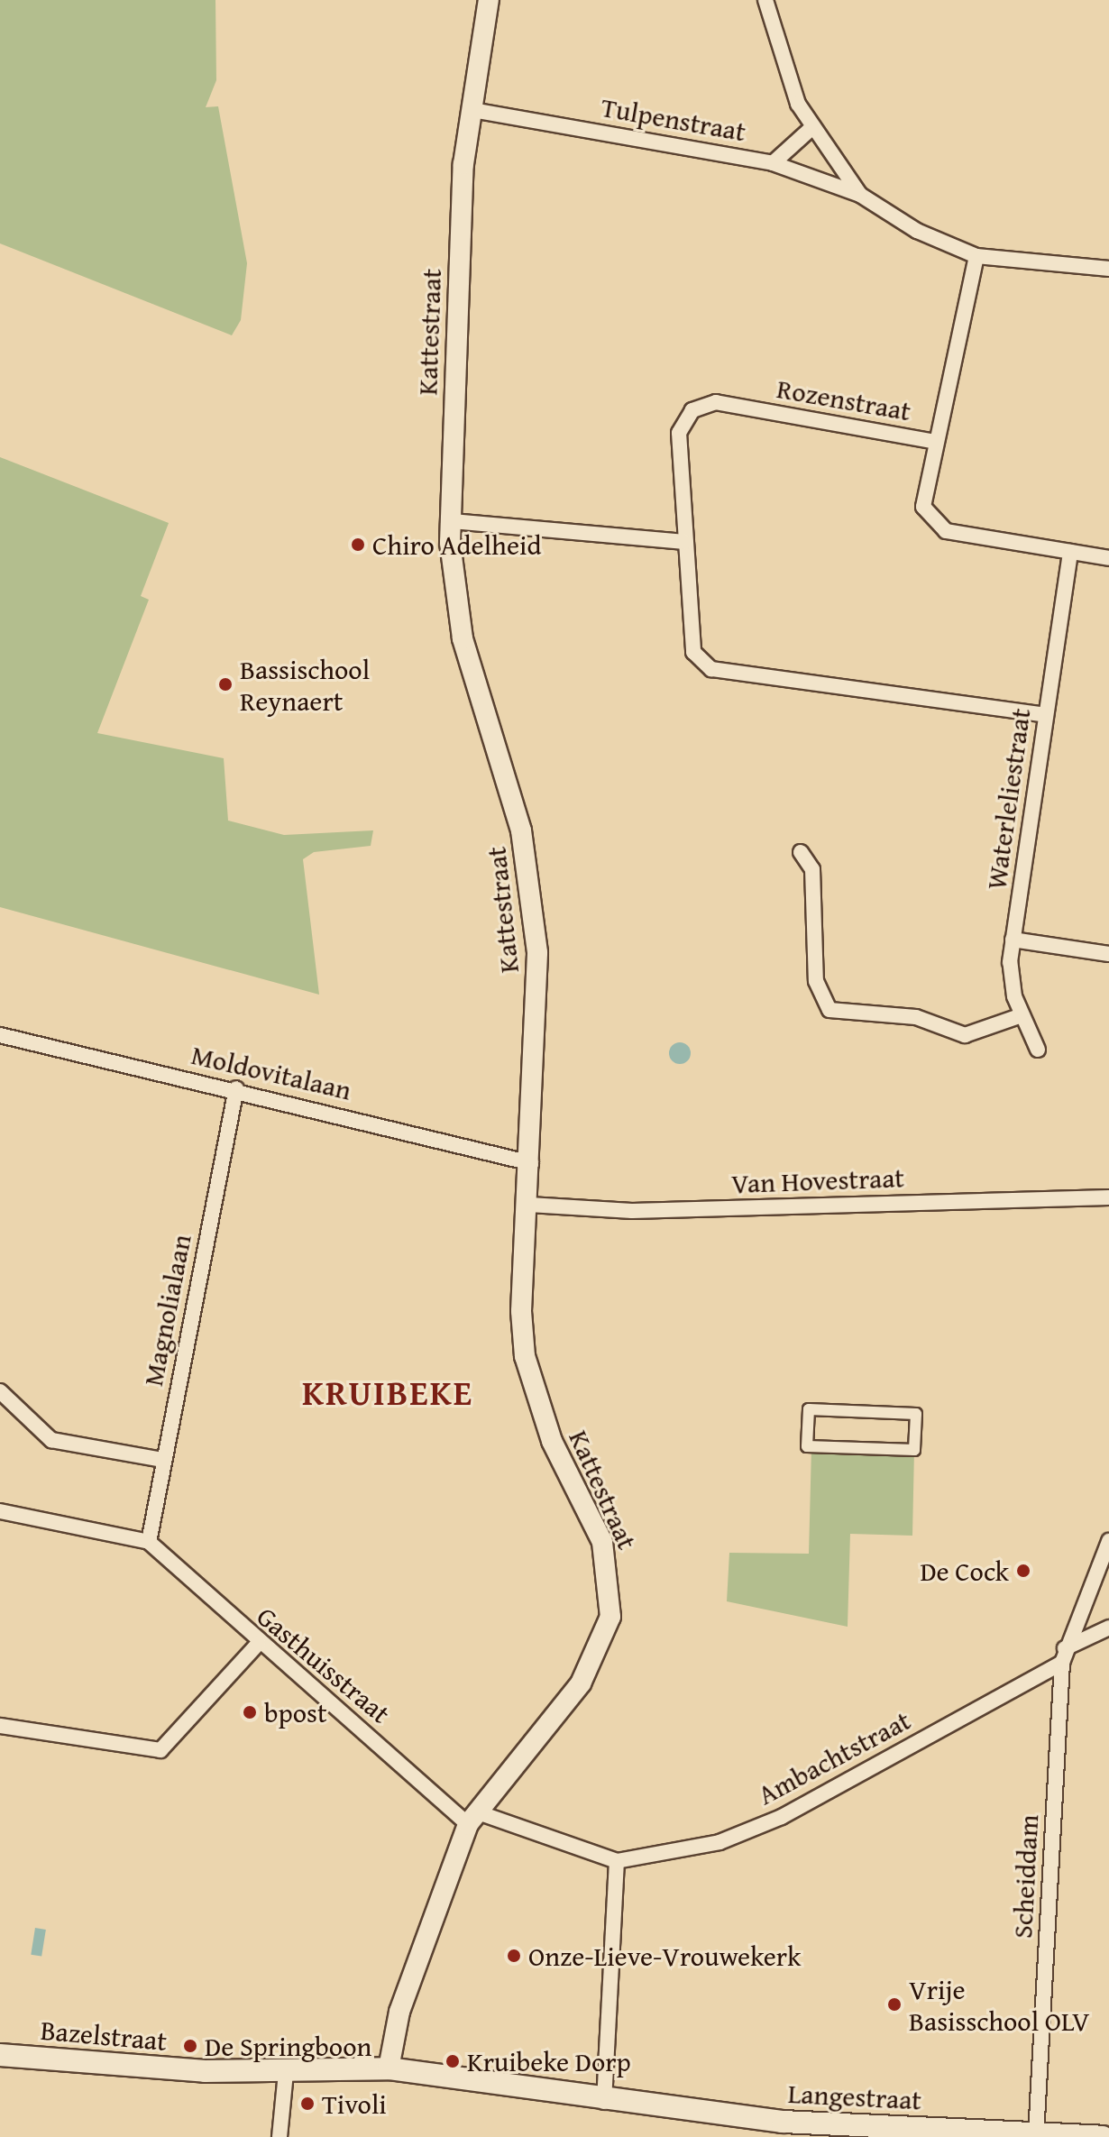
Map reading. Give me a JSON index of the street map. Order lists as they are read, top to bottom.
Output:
{
  "streets": {
    "main road": ["Bazelstraat", "Langestraat"],
    "street": [
      "Tulpenstraat",
      "Kattestraat",
      "Rozenstraat",
      "Waterleliestraat",
      "Moldovitalaan",
      "Van Hovestraat",
      "Magnolialaan",
      "Gasthuisstraat",
      "Ambachtstraat",
      "Scheiddam"
    ]
  },
  "crossings": [
    ["Tulpenstraat", "Kattestraat"],
    ["Tulpenstraat", "Rozenstraat"],
    ["Kattestraat", "Moldovitalaan"],
    ["Kattestraat", "Van Hovestraat"],
    ["Kattestraat", "Gasthuisstraat"],
    ["Kattestraat", "Bazelstraat"],
    ["Kattestraat", "Langestraat"],
    ["Rozenstraat", "Waterleliestraat"],
    ["Moldovitalaan", "Magnolialaan"],
    ["Magnolialaan", "Gasthuisstraat"],
    ["Ambachtstraat", "Scheiddam"],
    ["Scheiddam", "Langestraat"],
    ["Bazelstraat", "Langestraat"]
  ],
  "districts": ["KRUIBEKE"],
  "places": [
    "Chiro Adelheid",
    "Bassischool Reynaert",
    "De Cock",
    "bpost",
    "Onze-Lieve-Vrouwekerk",
    "Vrije Basisschool OLV",
    "De Springboon",
    "Kruibeke Dorp",
    "Tivoli"
  ]
}
